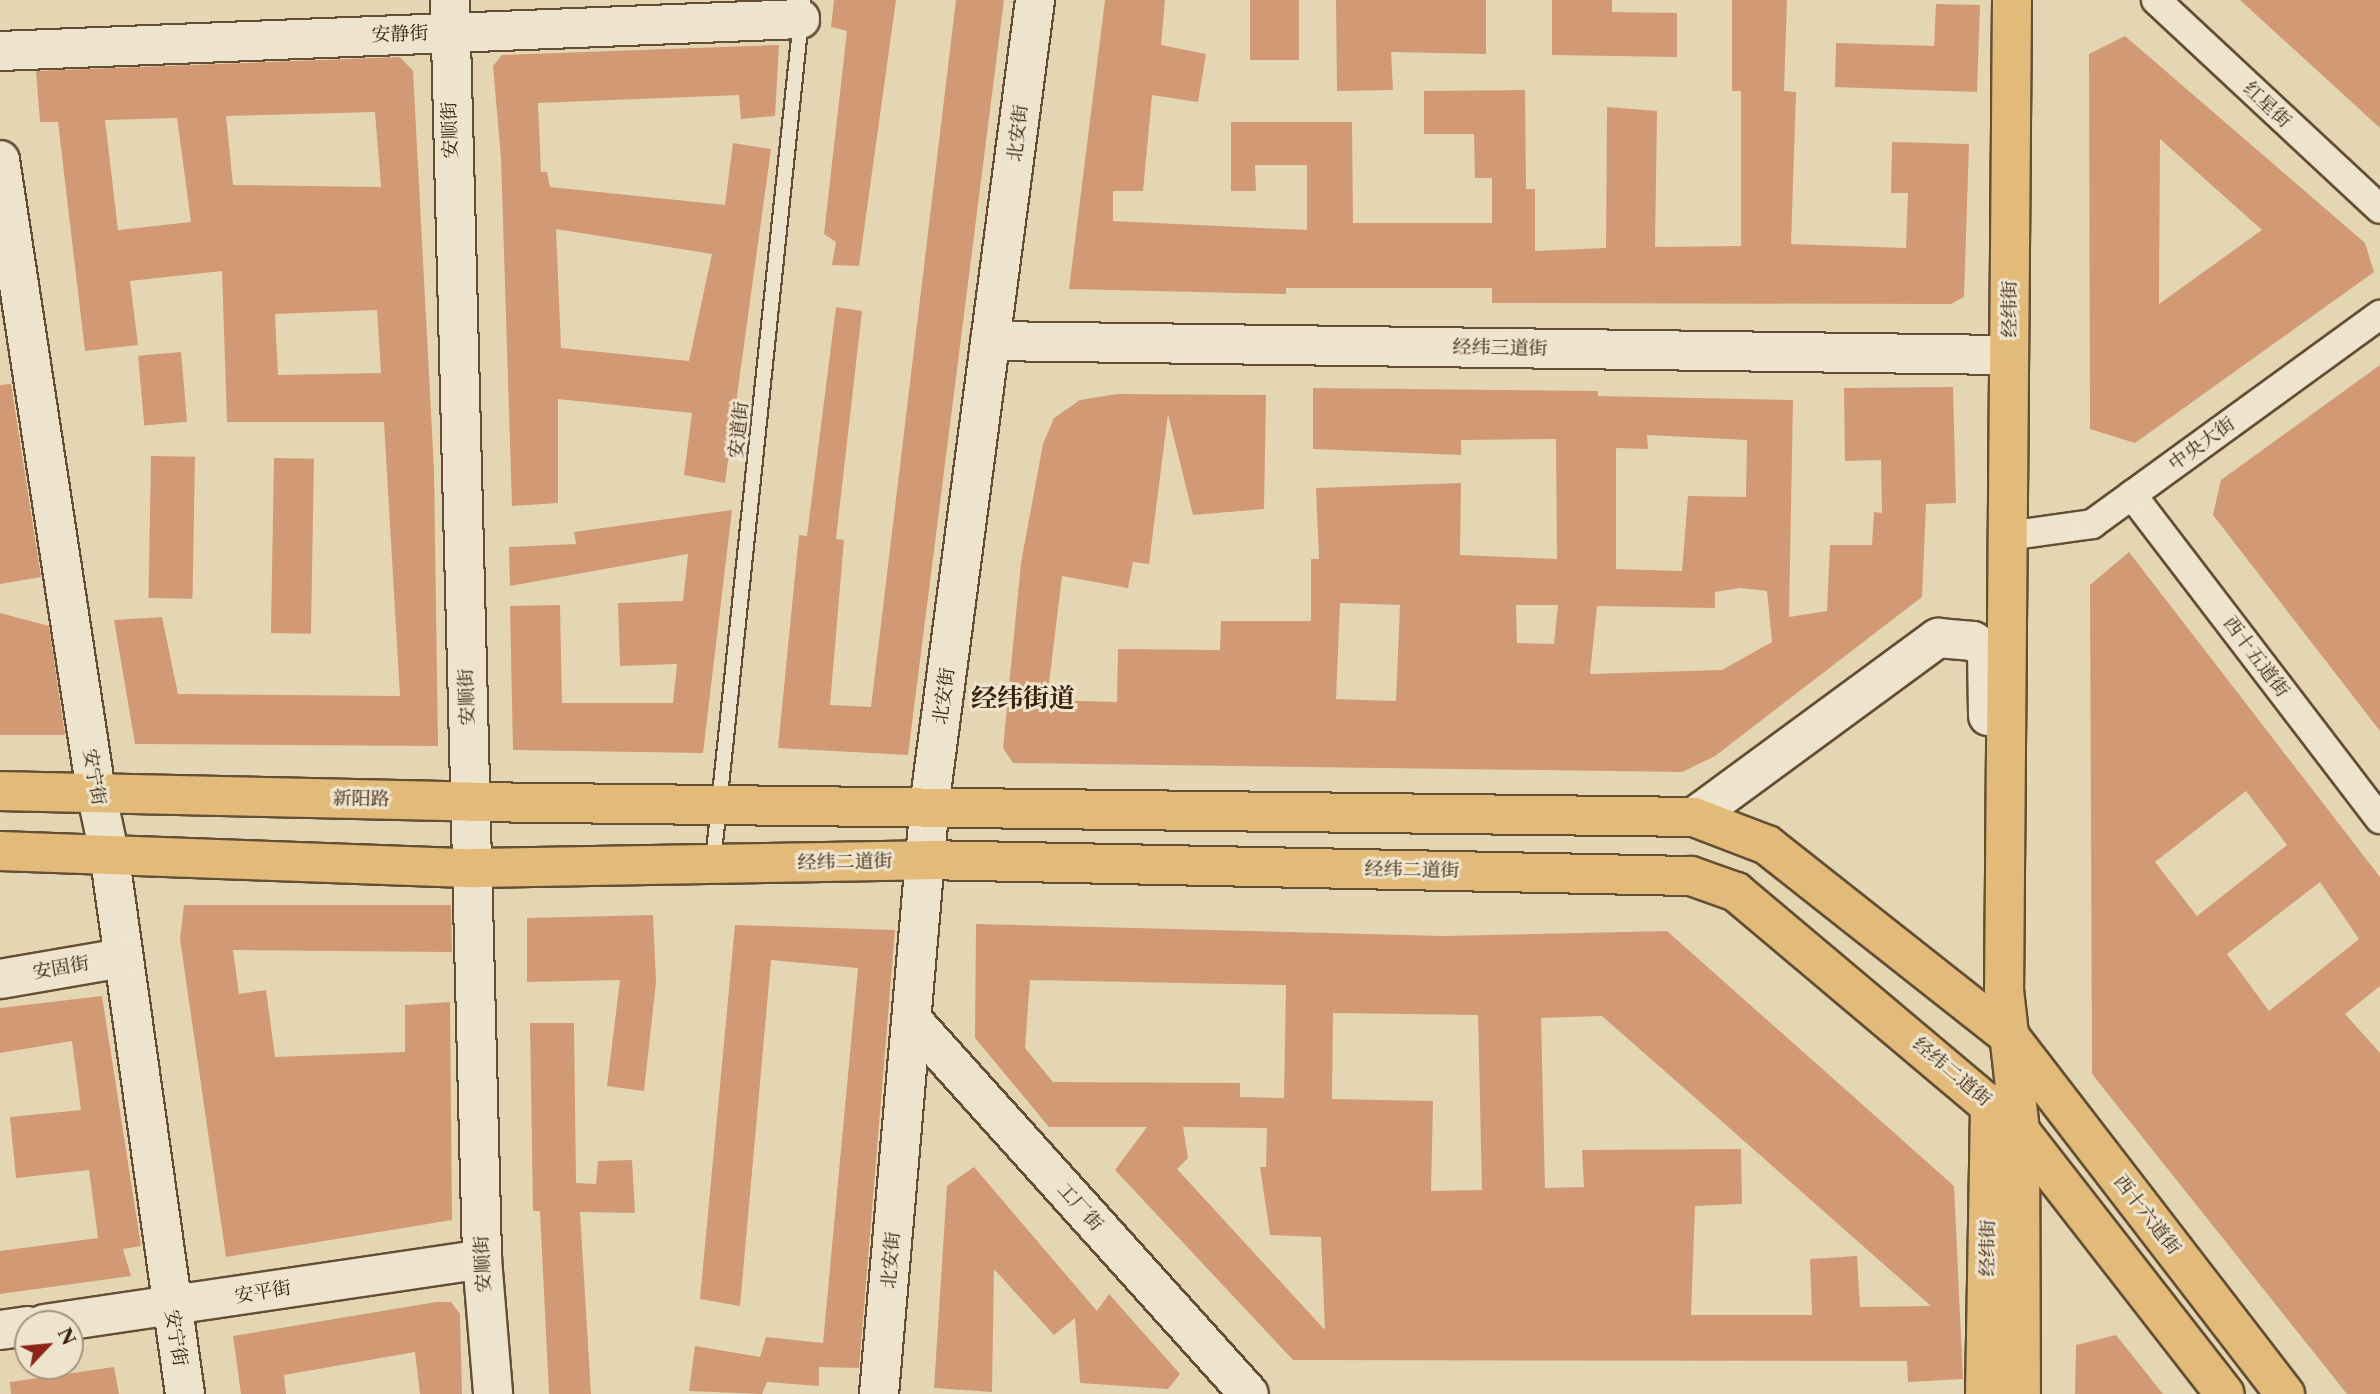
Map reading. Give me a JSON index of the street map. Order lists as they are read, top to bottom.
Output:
{
  "streets": {
    "main road": [
      "经纬街",
      "新阳路",
      "经纬二道街",
      "西十六道街"
    ],
    "street": [
      "安静街",
      "红星街",
      "安顺街",
      "北安街",
      "经纬三道街",
      "中央大街",
      "西十五道街",
      "安宁街",
      "安固街",
      "工厂街",
      "安平街"
    ],
    "lane": ["安道街"]
  },
  "crossings": [
    ["安静街", "安顺街"],
    ["安静街", "安道街"],
    ["安顺街", "新阳路"],
    ["安顺街", "安平街"],
    ["北安街", "经纬三道街"],
    ["北安街", "经纬二道街"],
    ["北安街", "工厂街"],
    ["经纬街", "经纬三道街"],
    ["经纬街", "中央大街"],
    ["经纬街", "经纬二道街"],
    ["经纬街", "西十六道街"],
    ["安道街", "新阳路"],
    ["安道街", "经纬二道街"],
    ["中央大街", "西十五道街"],
    ["安宁街", "新阳路"],
    ["安宁街", "安固街"],
    ["安宁街", "安平街"]
  ],
  "districts": ["经纬街道"],
  "north": "top right"
}
